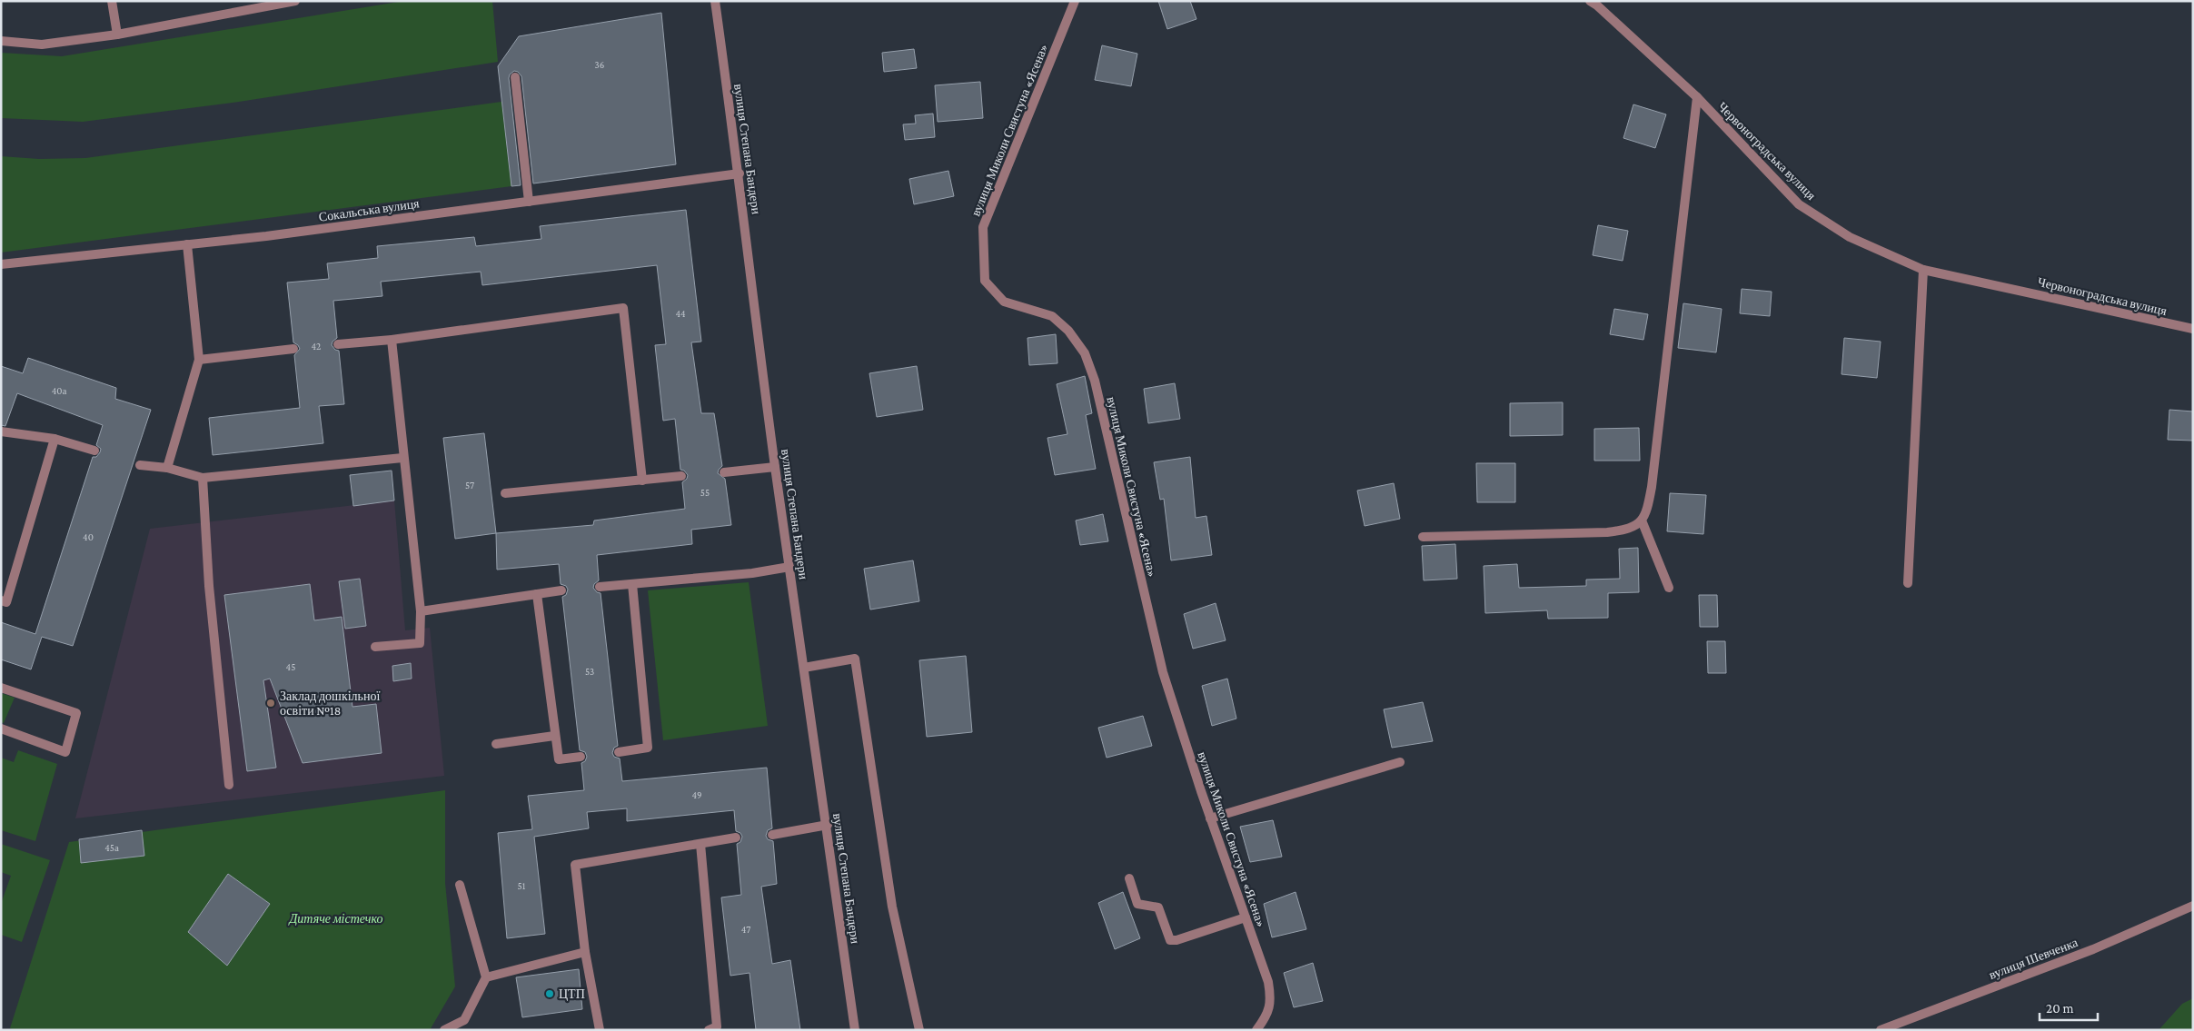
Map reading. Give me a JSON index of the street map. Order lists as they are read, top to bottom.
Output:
{
  "streets": {
    "street": [
      "вулиця Миколи Свистуна «Ясена»",
      "вулиця Степана Бандери",
      "Червоноградська вулиця",
      "Сокальська вулиця",
      "вулиця Шевченка"
    ]
  },
  "crossings": [
    ["вулиця Степана Бандери", "Сокальська вулиця"]
  ],
  "parks": ["Дитяче містечко"],
  "places": ["Заклад дошкільної освіти №18", "ЦТП"],
  "house_numbers": [
    "36",
    "44",
    "42",
    "40а",
    "57",
    "55",
    "40",
    "45",
    "53",
    "49",
    "45а",
    "51",
    "47"
  ],
  "scale_bar": "20 m"
}
